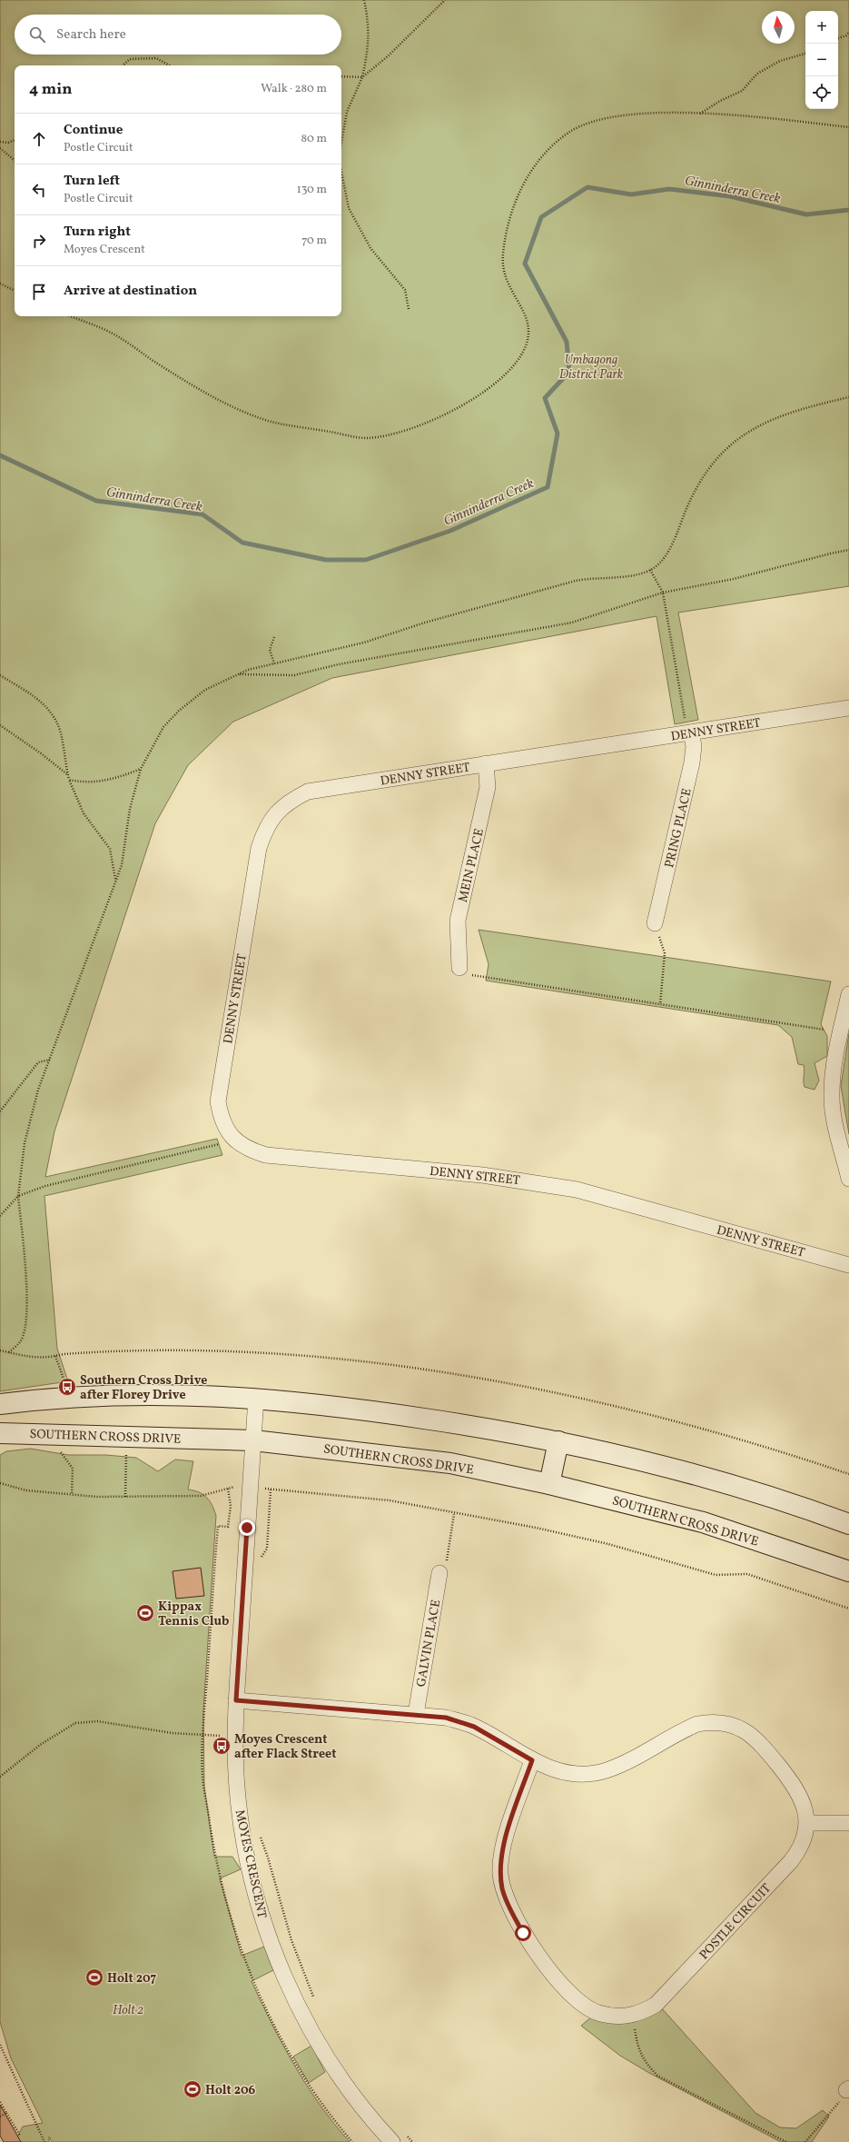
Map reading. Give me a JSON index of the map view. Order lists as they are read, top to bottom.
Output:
{
  "streets": {
    "main road": ["SOUTHERN CROSS DRIVE"],
    "street": [
      "DENNY STREET",
      "PRING PLACE",
      "MEIN PLACE",
      "GALVIN PLACE",
      "MOYES CRESCENT",
      "POSTLE CIRCUIT"
    ]
  },
  "crossings": [
    ["DENNY STREET", "PRING PLACE"],
    ["DENNY STREET", "MEIN PLACE"],
    ["SOUTHERN CROSS DRIVE", "MOYES CRESCENT"],
    ["GALVIN PLACE", "POSTLE CIRCUIT"],
    ["MOYES CRESCENT", "POSTLE CIRCUIT"]
  ],
  "water": ["Ginninderra Creek"],
  "parks": ["Umbagong District Park", "Holt 2"],
  "places": {
    "bus stop": ["Southern Cross Drive after Florey Drive", "Moyes Crescent after Flack Street"],
    "sports": ["Kippax Tennis Club", "Holt 207", "Holt 206"]
  },
  "north": "top",
  "page": {
    "map_buttons": ["+", "−"],
    "search": "Search here",
    "heading": ["4 min", "Walk · 280 m"],
    "list": [
      ["Continue", "Postle Circuit", "80 m"],
      ["Turn left", "Postle Circuit", "130 m"],
      ["Turn right", "Moyes Crescent", "70 m"],
      "Arrive at destination"
    ]
  }
}
